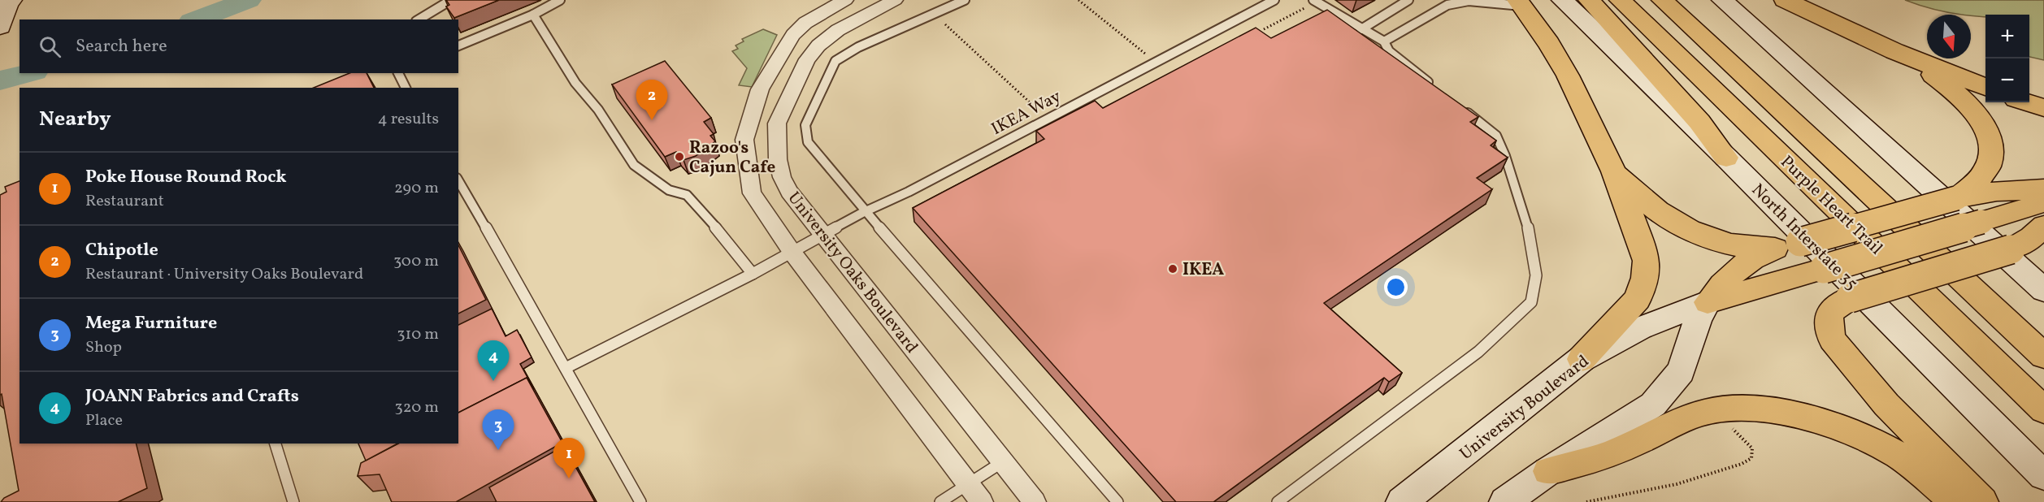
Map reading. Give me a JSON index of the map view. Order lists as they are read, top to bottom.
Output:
{
  "streets": {
    "main road": ["Purple Heart Trail", "North Interstate 35", "University Boulevard"],
    "street": ["University Oaks Boulevard"],
    "lane": ["IKEA Way"]
  },
  "crossings": [
    ["IKEA Way", "University Oaks Boulevard"]
  ],
  "places": ["Razoo's Cajun Cafe", "IKEA"],
  "north": "bottom",
  "page": {
    "map_buttons": ["+", "−"],
    "search": "Search here",
    "pins": [
      "2",
      "4",
      "3",
      "1"
    ],
    "heading": ["Nearby", "4 results"],
    "list": [
      {
        "mark": "1",
        "name": "Poke House Round Rock",
        "note": "Restaurant",
        "value": "290 m"
      },
      {
        "mark": "2",
        "name": "Chipotle",
        "note": "Restaurant · University Oaks Boulevard",
        "value": "300 m"
      },
      {
        "mark": "3",
        "name": "Mega Furniture",
        "note": "Shop",
        "value": "310 m"
      },
      {
        "mark": "4",
        "name": "JOANN Fabrics and Crafts",
        "note": "Place",
        "value": "320 m"
      }
    ]
  }
}
